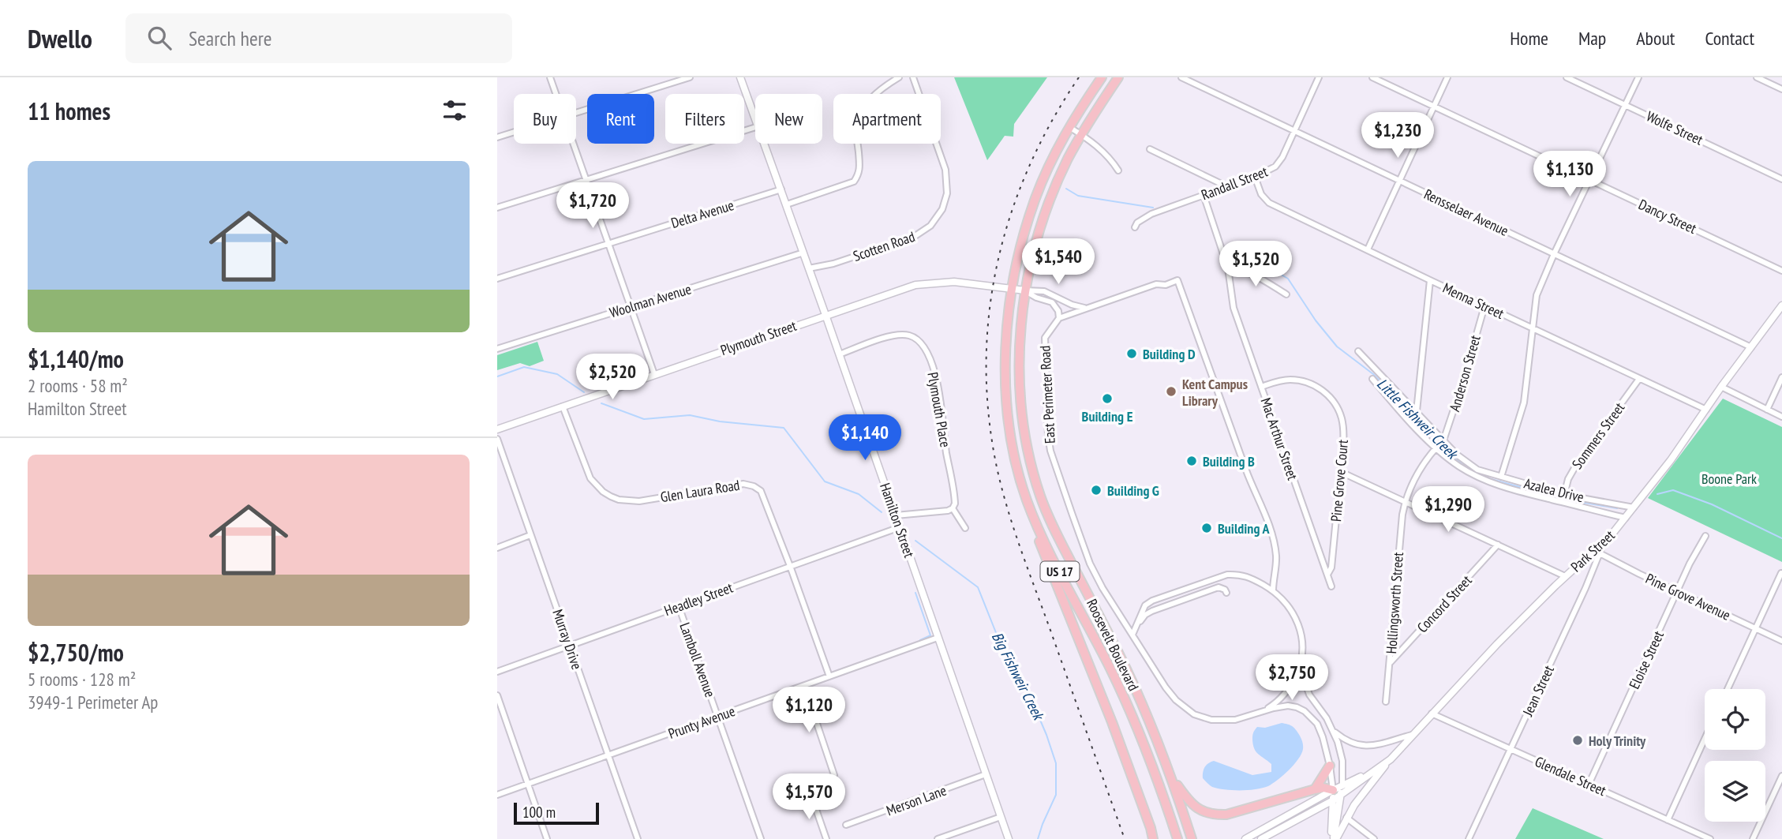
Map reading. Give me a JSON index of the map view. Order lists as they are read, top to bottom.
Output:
{
  "streets": {
    "highway": ["US 17", "Roosevelt Boulevard"],
    "street": [
      "Wolfe Street",
      "Randall Street",
      "Rensselaer Avenue",
      "Delta Avenue",
      "Dancy Street",
      "Scotten Road",
      "Woolman Avenue",
      "Menna Street",
      "Plymouth Street",
      "Anderson Street",
      "East Perimeter Road",
      "Plymouth Place",
      "Sommers Street",
      "Mac Arthur Street",
      "Pine Grove Court",
      "Azalea Drive",
      "Glen Laura Road",
      "Hamilton Street",
      "Park Street",
      "Pine Grove Avenue",
      "Headley Street",
      "Hollingsworth Street",
      "Concord Street",
      "Murray Drive",
      "Lamboll Avenue",
      "Eloise Street",
      "Jean Street",
      "Prunty Avenue",
      "Glendale Street",
      "Merson Lane"
    ]
  },
  "crossings": [
    ["Randall Street", "Rensselaer Avenue"],
    ["Randall Street", "Menna Street"],
    ["Randall Street", "Mac Arthur Street"],
    ["Rensselaer Avenue", "Park Street"],
    ["Delta Avenue", "Hamilton Street"],
    ["Scotten Road", "Hamilton Street"],
    ["Woolman Avenue", "Hamilton Street"],
    ["Menna Street", "Anderson Street"],
    ["Menna Street", "Sommers Street"],
    ["Menna Street", "Park Street"],
    ["Plymouth Street", "Glen Laura Road"],
    ["Plymouth Street", "Hamilton Street"],
    ["Plymouth Street", "Roosevelt Boulevard"],
    ["Anderson Street", "Azalea Drive"],
    ["Plymouth Place", "Hamilton Street"],
    ["Sommers Street", "Azalea Drive"],
    ["Mac Arthur Street", "Pine Grove Court"],
    ["Azalea Drive", "Park Street"],
    ["Azalea Drive", "Hollingsworth Street"],
    ["Glen Laura Road", "Headley Street"],
    ["Glen Laura Road", "Prunty Avenue"],
    ["Hamilton Street", "Headley Street"],
    ["Hamilton Street", "Prunty Avenue"],
    ["Hamilton Street", "Merson Lane"],
    ["Park Street", "Pine Grove Avenue"],
    ["Park Street", "Jean Street"],
    ["Park Street", "Glendale Street"],
    ["Pine Grove Avenue", "Eloise Street"],
    ["Pine Grove Avenue", "Jean Street"],
    ["Headley Street", "Murray Drive"],
    ["Headley Street", "Lamboll Avenue"],
    ["Hollingsworth Street", "Concord Street"],
    ["Murray Drive", "Prunty Avenue"],
    ["Lamboll Avenue", "Prunty Avenue"],
    ["Eloise Street", "Glendale Street"],
    ["Jean Street", "Glendale Street"]
  ],
  "water": ["Little Fishweir Creek", "Big Fishweir Creek"],
  "parks": ["Boone Park"],
  "places": [
    "Building D",
    "Kent Campus Library",
    "Building E",
    "Building B",
    "Building G",
    "Building A",
    "Holy Trinity"
  ],
  "scale_bar": "100 m",
  "page": {
    "header": "Dwello",
    "search": "Search here",
    "nav": [
      "Home",
      "Map",
      "About",
      "Contact"
    ],
    "heading": "11 homes",
    "chip": [
      "Buy",
      "Rent",
      "Filters",
      "New",
      "Apartment"
    ],
    "price": [
      "$1,230",
      "$1,130",
      "$1,720",
      "$1,540",
      "$1,520",
      "$2,520",
      "$1,140",
      "$1,290",
      "$2,750",
      "$1,120",
      "$1,570"
    ],
    "list": [
      {
        "name": "$1,140/mo",
        "note": "2 rooms · 58 m² · Hamilton Street"
      },
      {
        "name": "$2,750/mo",
        "note": "5 rooms · 128 m² · 3949-1 Perimeter Ap"
      }
    ],
    "scale": "100 m"
  }
}
